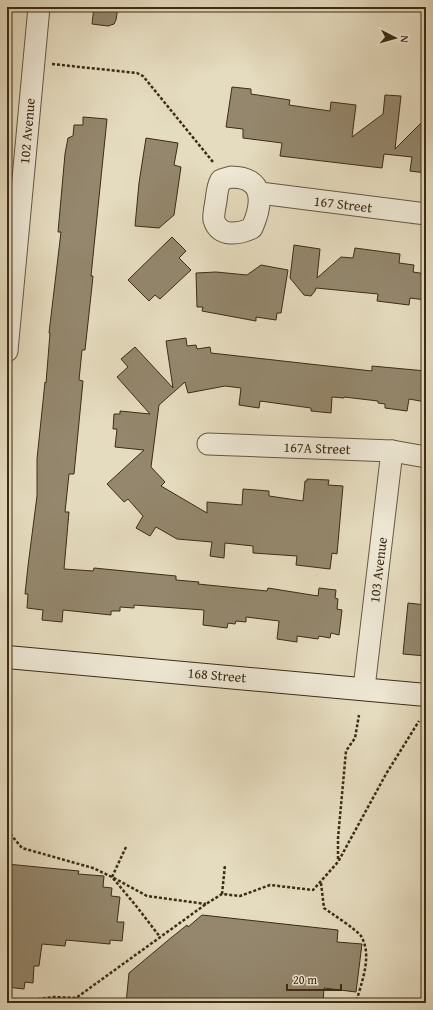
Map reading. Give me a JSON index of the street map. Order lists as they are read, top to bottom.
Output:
{
  "streets": {
    "street": [
      "102 Avenue",
      "167 Street",
      "167A Street",
      "103 Avenue",
      "168 Street"
    ]
  },
  "crossings": [
    ["167A Street", "103 Avenue"],
    ["103 Avenue", "168 Street"]
  ],
  "scale_bar": "20 m",
  "north": "right"
}
